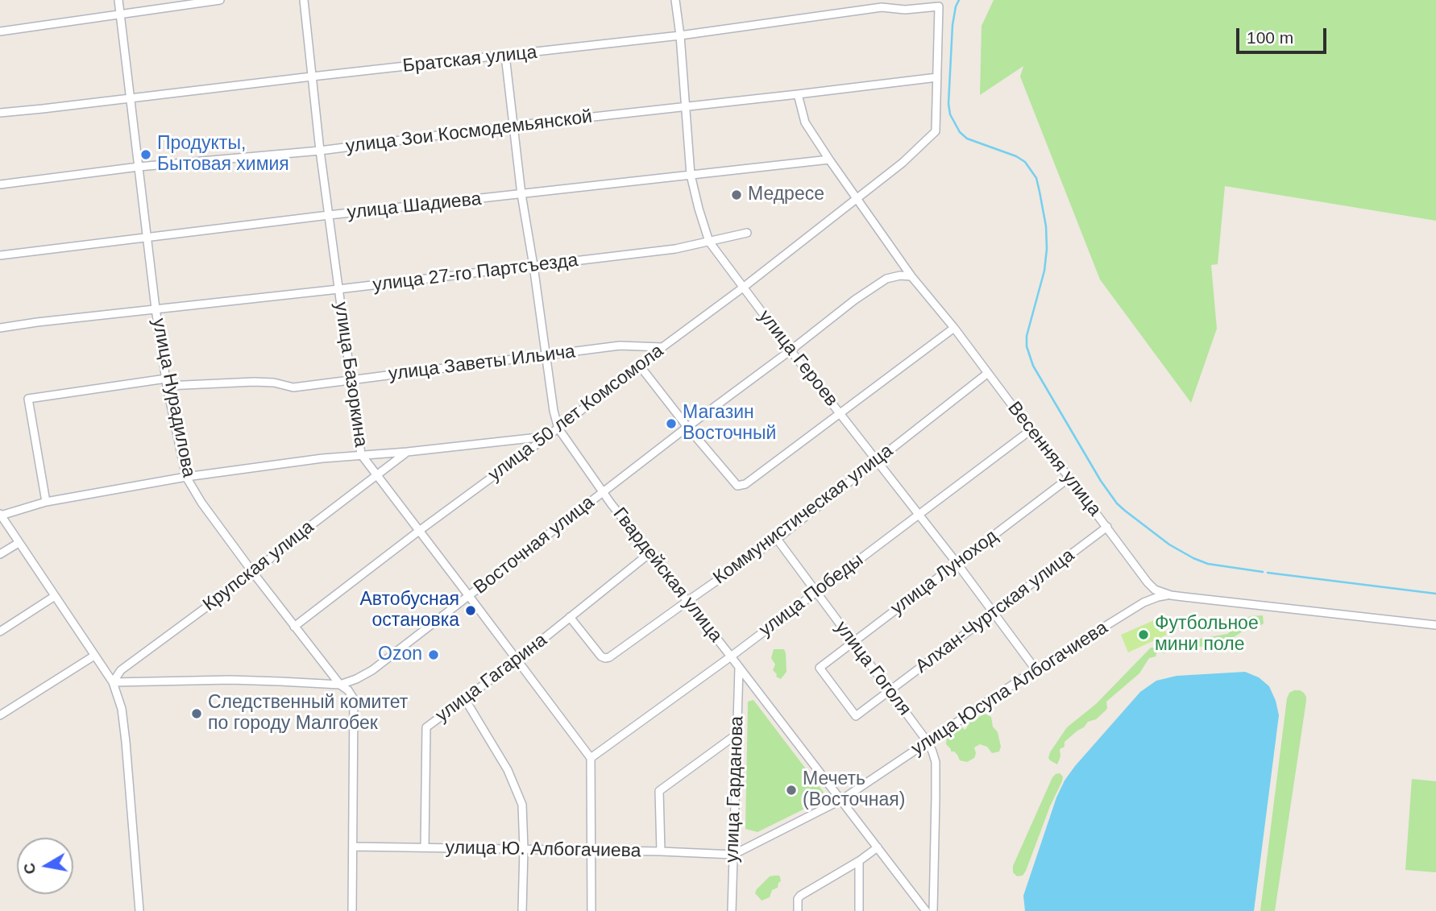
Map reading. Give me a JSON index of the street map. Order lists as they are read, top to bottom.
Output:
{
  "streets": {
    "street": [
      "Братская улица",
      "улица Зои Космодемьянской",
      "улица Шадиева",
      "улица 27-го Партсъезда",
      "улица Героев",
      "улица Заветы Ильича",
      "улица Базоркина",
      "улица Нурадилова",
      "улица 50 лет Комсомола",
      "Весенняя улица",
      "Коммунистическая улица",
      "Восточная улица",
      "Крупская улица",
      "улица Луноход",
      "Гвардейская улица",
      "улица Победы",
      "Алхан-Чуртская улица",
      "улица Гоголя",
      "улица Гагарина",
      "улица Юсупа Албогачиева",
      "улица Гарданова",
      "улица Ю. Албогачиева"
    ]
  },
  "crossings": [
    ["Братская улица", "улица Героев"],
    ["Братская улица", "улица Базоркина"],
    ["Братская улица", "улица Нурадилова"],
    ["Братская улица", "улица 50 лет Комсомола"],
    ["Братская улица", "Гвардейская улица"],
    ["улица Зои Космодемьянской", "улица Героев"],
    ["улица Зои Космодемьянской", "улица Базоркина"],
    ["улица Зои Космодемьянской", "улица Нурадилова"],
    ["улица Зои Космодемьянской", "улица 50 лет Комсомола"],
    ["улица Зои Космодемьянской", "Весенняя улица"],
    ["улица Зои Космодемьянской", "Гвардейская улица"],
    ["улица Шадиева", "улица Героев"],
    ["улица Шадиева", "улица Базоркина"],
    ["улица Шадиева", "улица Нурадилова"],
    ["улица Шадиева", "Весенняя улица"],
    ["улица Шадиева", "Гвардейская улица"],
    ["улица 27-го Партсъезда", "улица Героев"],
    ["улица 27-го Партсъезда", "улица Базоркина"],
    ["улица 27-го Партсъезда", "улица Нурадилова"],
    ["улица 27-го Партсъезда", "Гвардейская улица"],
    ["улица Героев", "улица 50 лет Комсомола"],
    ["улица Героев", "Коммунистическая улица"],
    ["улица Героев", "Восточная улица"],
    ["улица Героев", "улица Луноход"],
    ["улица Героев", "улица Победы"],
    ["улица Героев", "Алхан-Чуртская улица"],
    ["улица Героев", "улица Юсупа Албогачиева"],
    ["улица Заветы Ильича", "улица Базоркина"],
    ["улица Заветы Ильича", "улица Нурадилова"],
    ["улица Заветы Ильича", "улица 50 лет Комсомола"],
    ["улица Заветы Ильича", "Гвардейская улица"],
    ["улица Базоркина", "улица 50 лет Комсомола"],
    ["улица Базоркина", "Восточная улица"],
    ["улица Базоркина", "Крупская улица"],
    ["улица Базоркина", "улица Победы"],
    ["улица Базоркина", "улица Гагарина"],
    ["улица Нурадилова", "улица 50 лет Комсомола"],
    ["улица Нурадилова", "Восточная улица"],
    ["улица Нурадилова", "Крупская улица"],
    ["улица 50 лет Комсомола", "Весенняя улица"],
    ["улица 50 лет Комсомола", "Гвардейская улица"],
    ["Весенняя улица", "Коммунистическая улица"],
    ["Весенняя улица", "Восточная улица"],
    ["Весенняя улица", "улица Луноход"],
    ["Весенняя улица", "улица Победы"],
    ["Весенняя улица", "Алхан-Чуртская улица"],
    ["Весенняя улица", "улица Юсупа Албогачиева"],
    ["Коммунистическая улица", "Гвардейская улица"],
    ["Коммунистическая улица", "улица Гоголя"],
    ["Коммунистическая улица", "улица Гагарина"],
    ["Восточная улица", "Крупская улица"],
    ["Восточная улица", "Гвардейская улица"],
    ["улица Луноход", "Алхан-Чуртская улица"],
    ["улица Луноход", "улица Гоголя"],
    ["Гвардейская улица", "улица Победы"],
    ["Гвардейская улица", "улица Гагарина"],
    ["Гвардейская улица", "улица Юсупа Албогачиева"],
    ["Гвардейская улица", "улица Гарданова"],
    ["улица Победы", "улица Гоголя"],
    ["Алхан-Чуртская улица", "улица Гоголя"],
    ["улица Гоголя", "улица Юсупа Албогачиева"],
    ["улица Гагарина", "улица Ю. Албогачиева"],
    ["улица Юсупа Албогачиева", "улица Гарданова"],
    ["улица Юсупа Албогачиева", "улица Ю. Албогачиева"],
    ["улица Гарданова", "улица Ю. Албогачиева"]
  ],
  "places": [
    "Продукты, Бытовая химия",
    "Медресе",
    "Магазин Восточный",
    "Автобусная остановка",
    "Футбольное мини поле",
    "Ozon",
    "Следственный комитет по городу Малгобек",
    "Мечеть (Восточная)"
  ],
  "scale_bar": "100 m",
  "north": "left"
}
